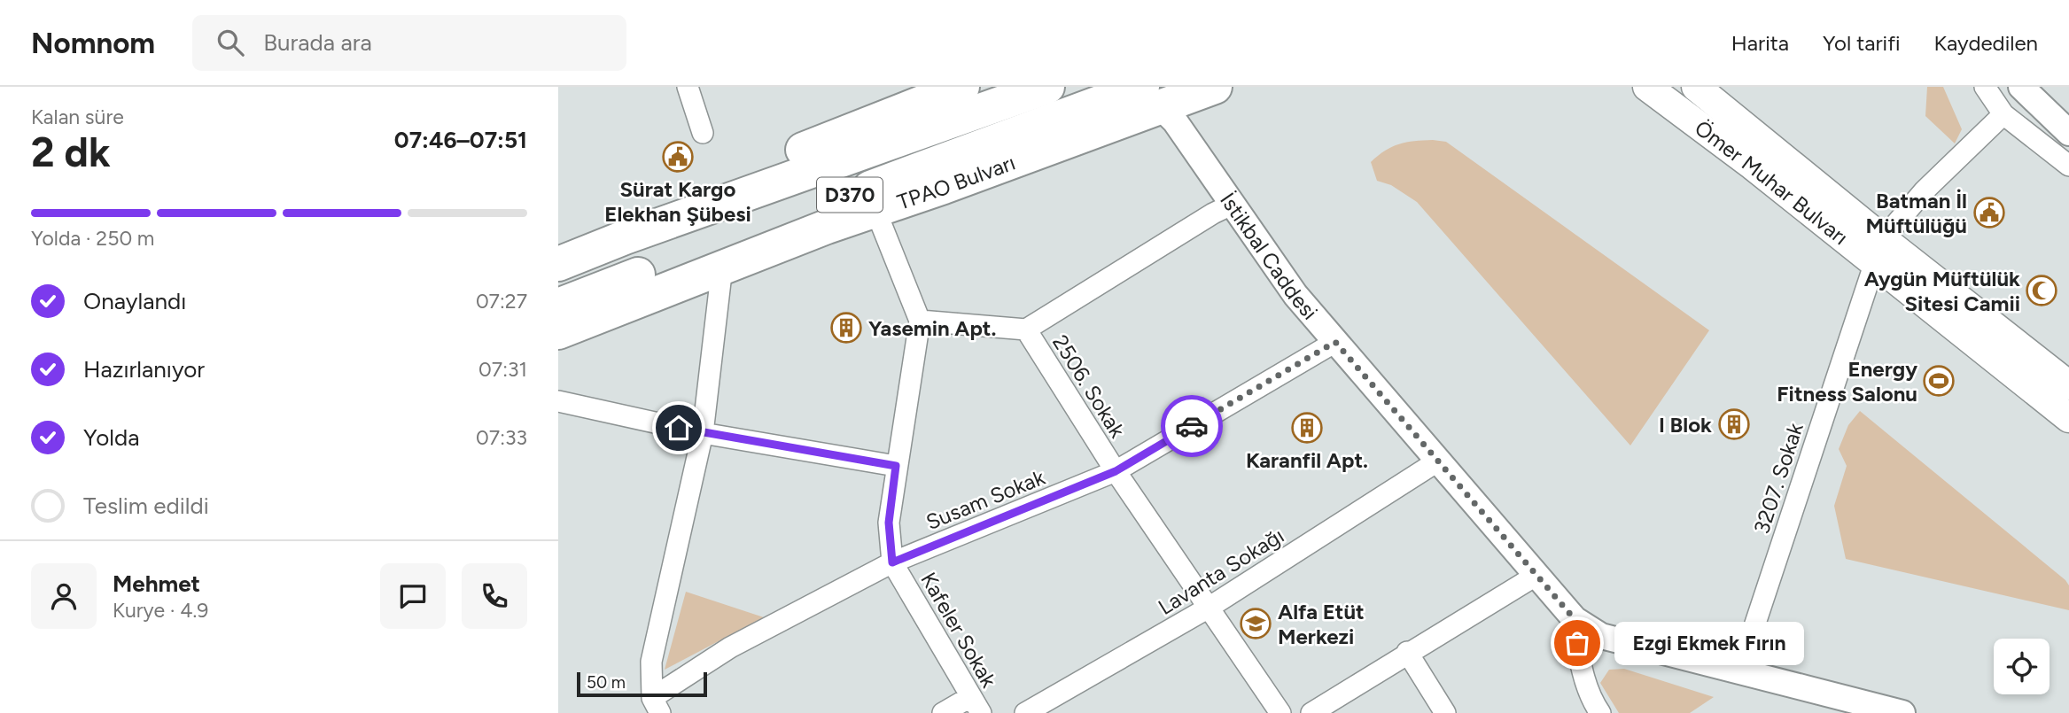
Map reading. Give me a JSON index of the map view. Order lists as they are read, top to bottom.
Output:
{
  "streets": {
    "highway": ["TPAO Bulvarı", "D370"],
    "main road": ["Ömer Muhar Bulvarı"],
    "street": [
      "İstikbal Caddesi",
      "2506. Sokak",
      "3207. Sokak",
      "Susam Sokak",
      "Lavanta Sokağı",
      "Kafeler Sokak"
    ]
  },
  "crossings": [
    ["TPAO Bulvarı", "İstikbal Caddesi"],
    ["Ömer Muhar Bulvarı", "3207. Sokak"],
    ["İstikbal Caddesi", "3207. Sokak"],
    ["İstikbal Caddesi", "Susam Sokak"],
    ["İstikbal Caddesi", "Lavanta Sokağı"],
    ["2506. Sokak", "Susam Sokak"],
    ["2506. Sokak", "Lavanta Sokağı"],
    ["Susam Sokak", "Kafeler Sokak"]
  ],
  "places": {
    "public building": ["Sürat Kargo Elekhan Şübesi", "Batman İl Müftülüğü"],
    "mosque": ["Aygün Müftülük Sitesi Camii"],
    "building": ["Yasemin Apt.", "I Blok", "Karanfil Apt."],
    "sports": ["Energy Fitness Salonu"],
    "school or university": ["Alfa Etüt Merkezi"],
    "other": ["Ezgi Ekmek Fırın"]
  },
  "scale_bar": "50 m",
  "page": {
    "header": "Nomnom",
    "search": "Burada ara",
    "nav": ["Harita", "Yol tarifi", "Kaydedilen"],
    "heading": ["2 dk", "Kalan süre", "07:46–07:51"],
    "panel": ["Mehmet", "Kurye · 4.9"],
    "bar": "Yolda · 250 m",
    "list": [
      ["Onaylandı", "07:27"],
      ["Hazırlanıyor", "07:31"],
      ["Yolda", "07:33"],
      "Teslim edildi"
    ],
    "bubble": "Ezgi Ekmek Fırın",
    "scale": "50 m"
  }
}
